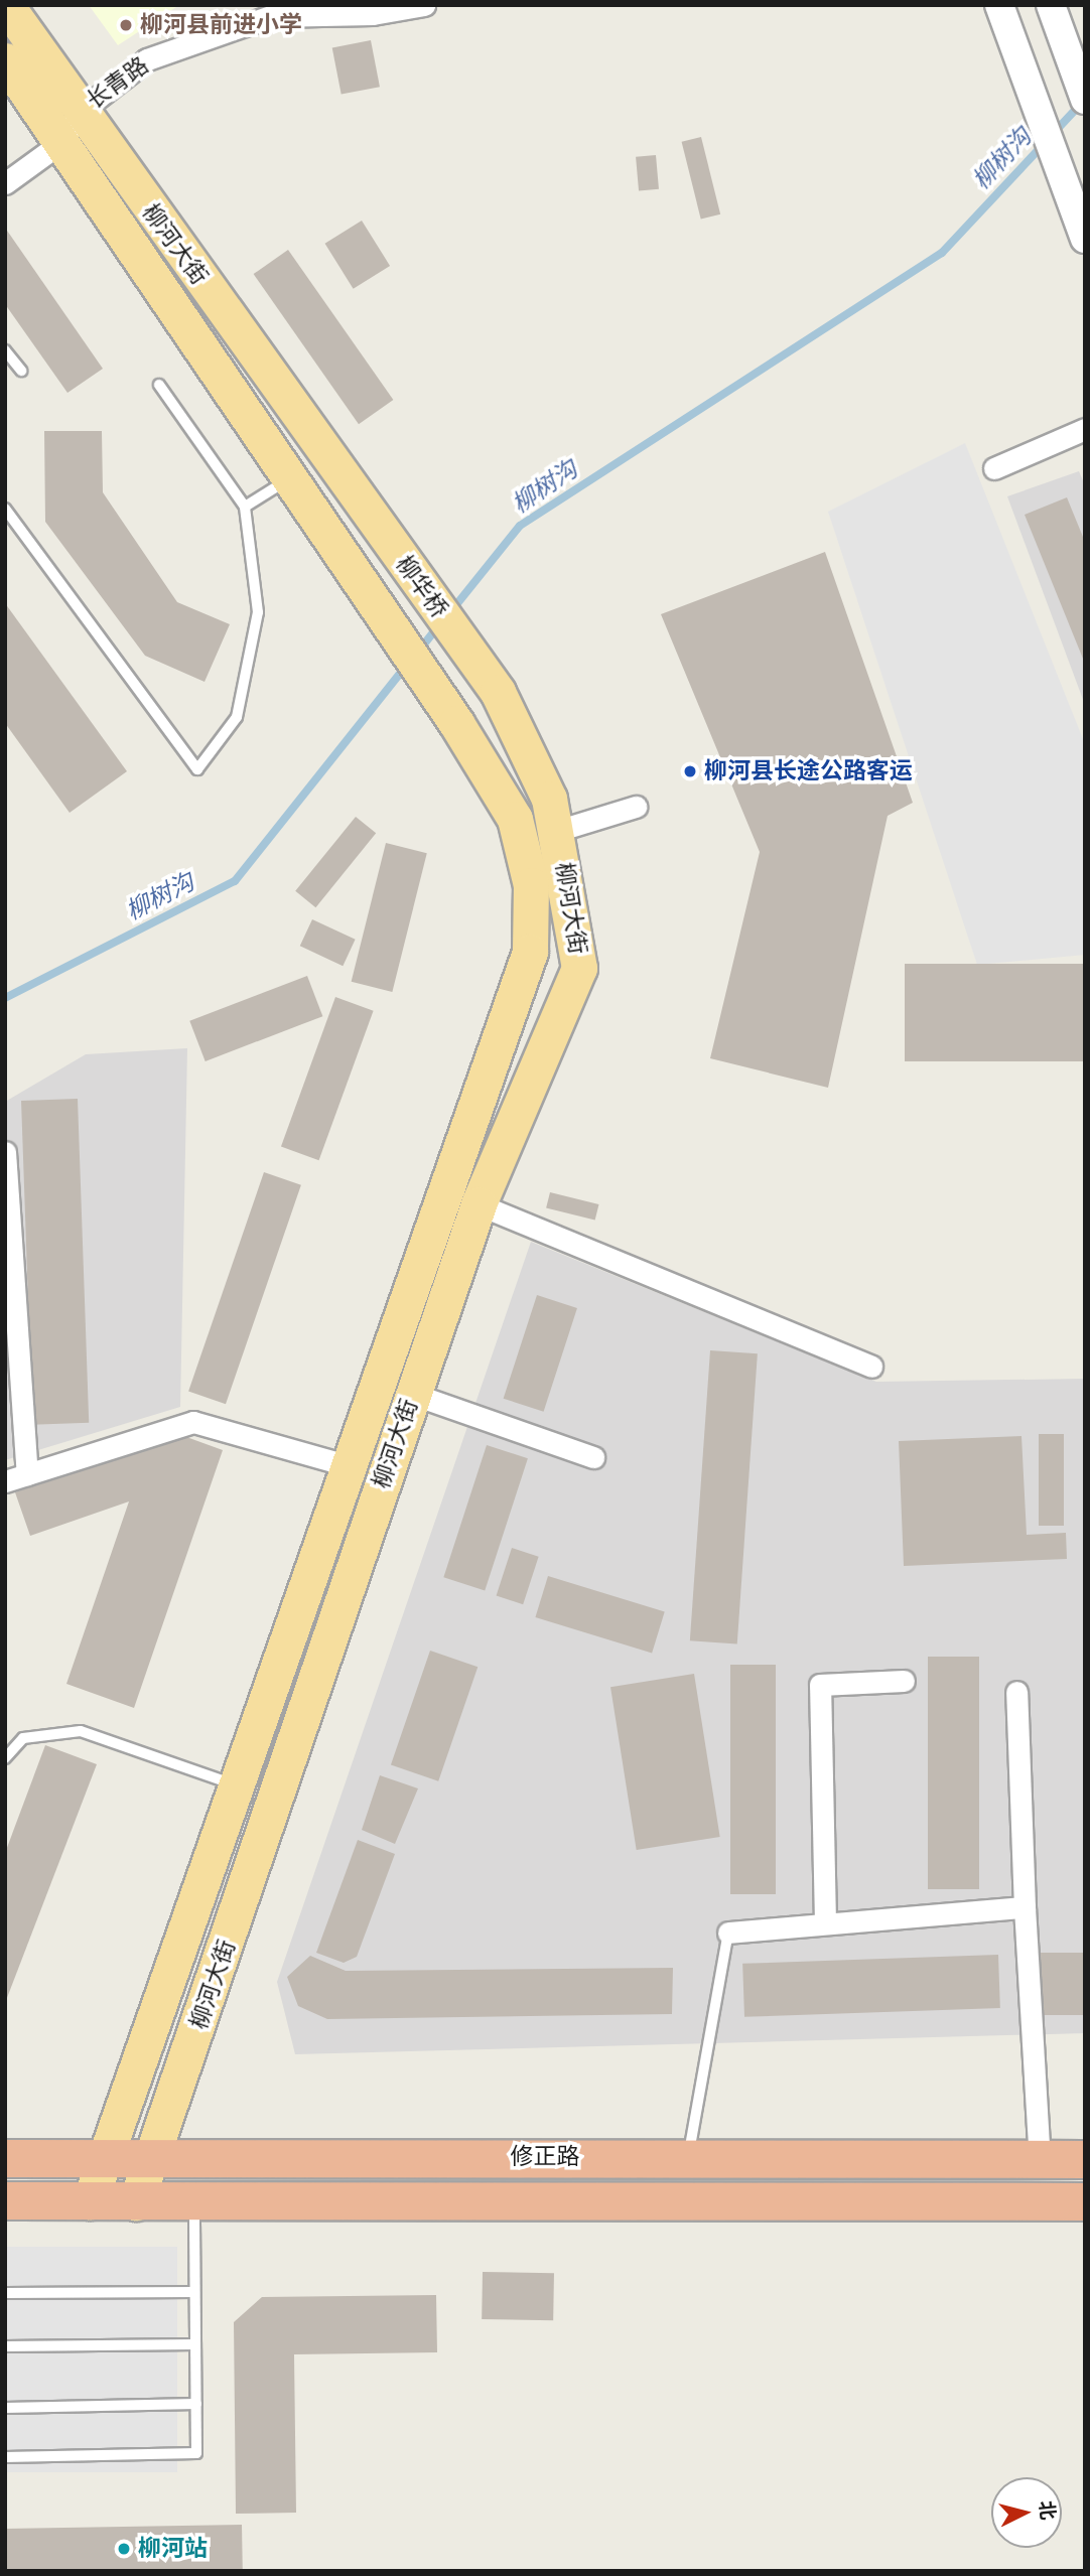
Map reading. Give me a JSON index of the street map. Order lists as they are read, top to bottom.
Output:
{
  "streets": {
    "highway": ["修正路"],
    "main road": ["柳河大街", "柳华桥"],
    "street": ["长青路"]
  },
  "crossings": [
    ["长青路", "柳河大街"],
    ["柳河大街", "柳华桥"],
    ["柳河大街", "修正路"]
  ],
  "water": ["柳树沟"],
  "places": ["柳河县前进小学", "柳河县长途公路客运", "柳河站"],
  "north": "right"
}
